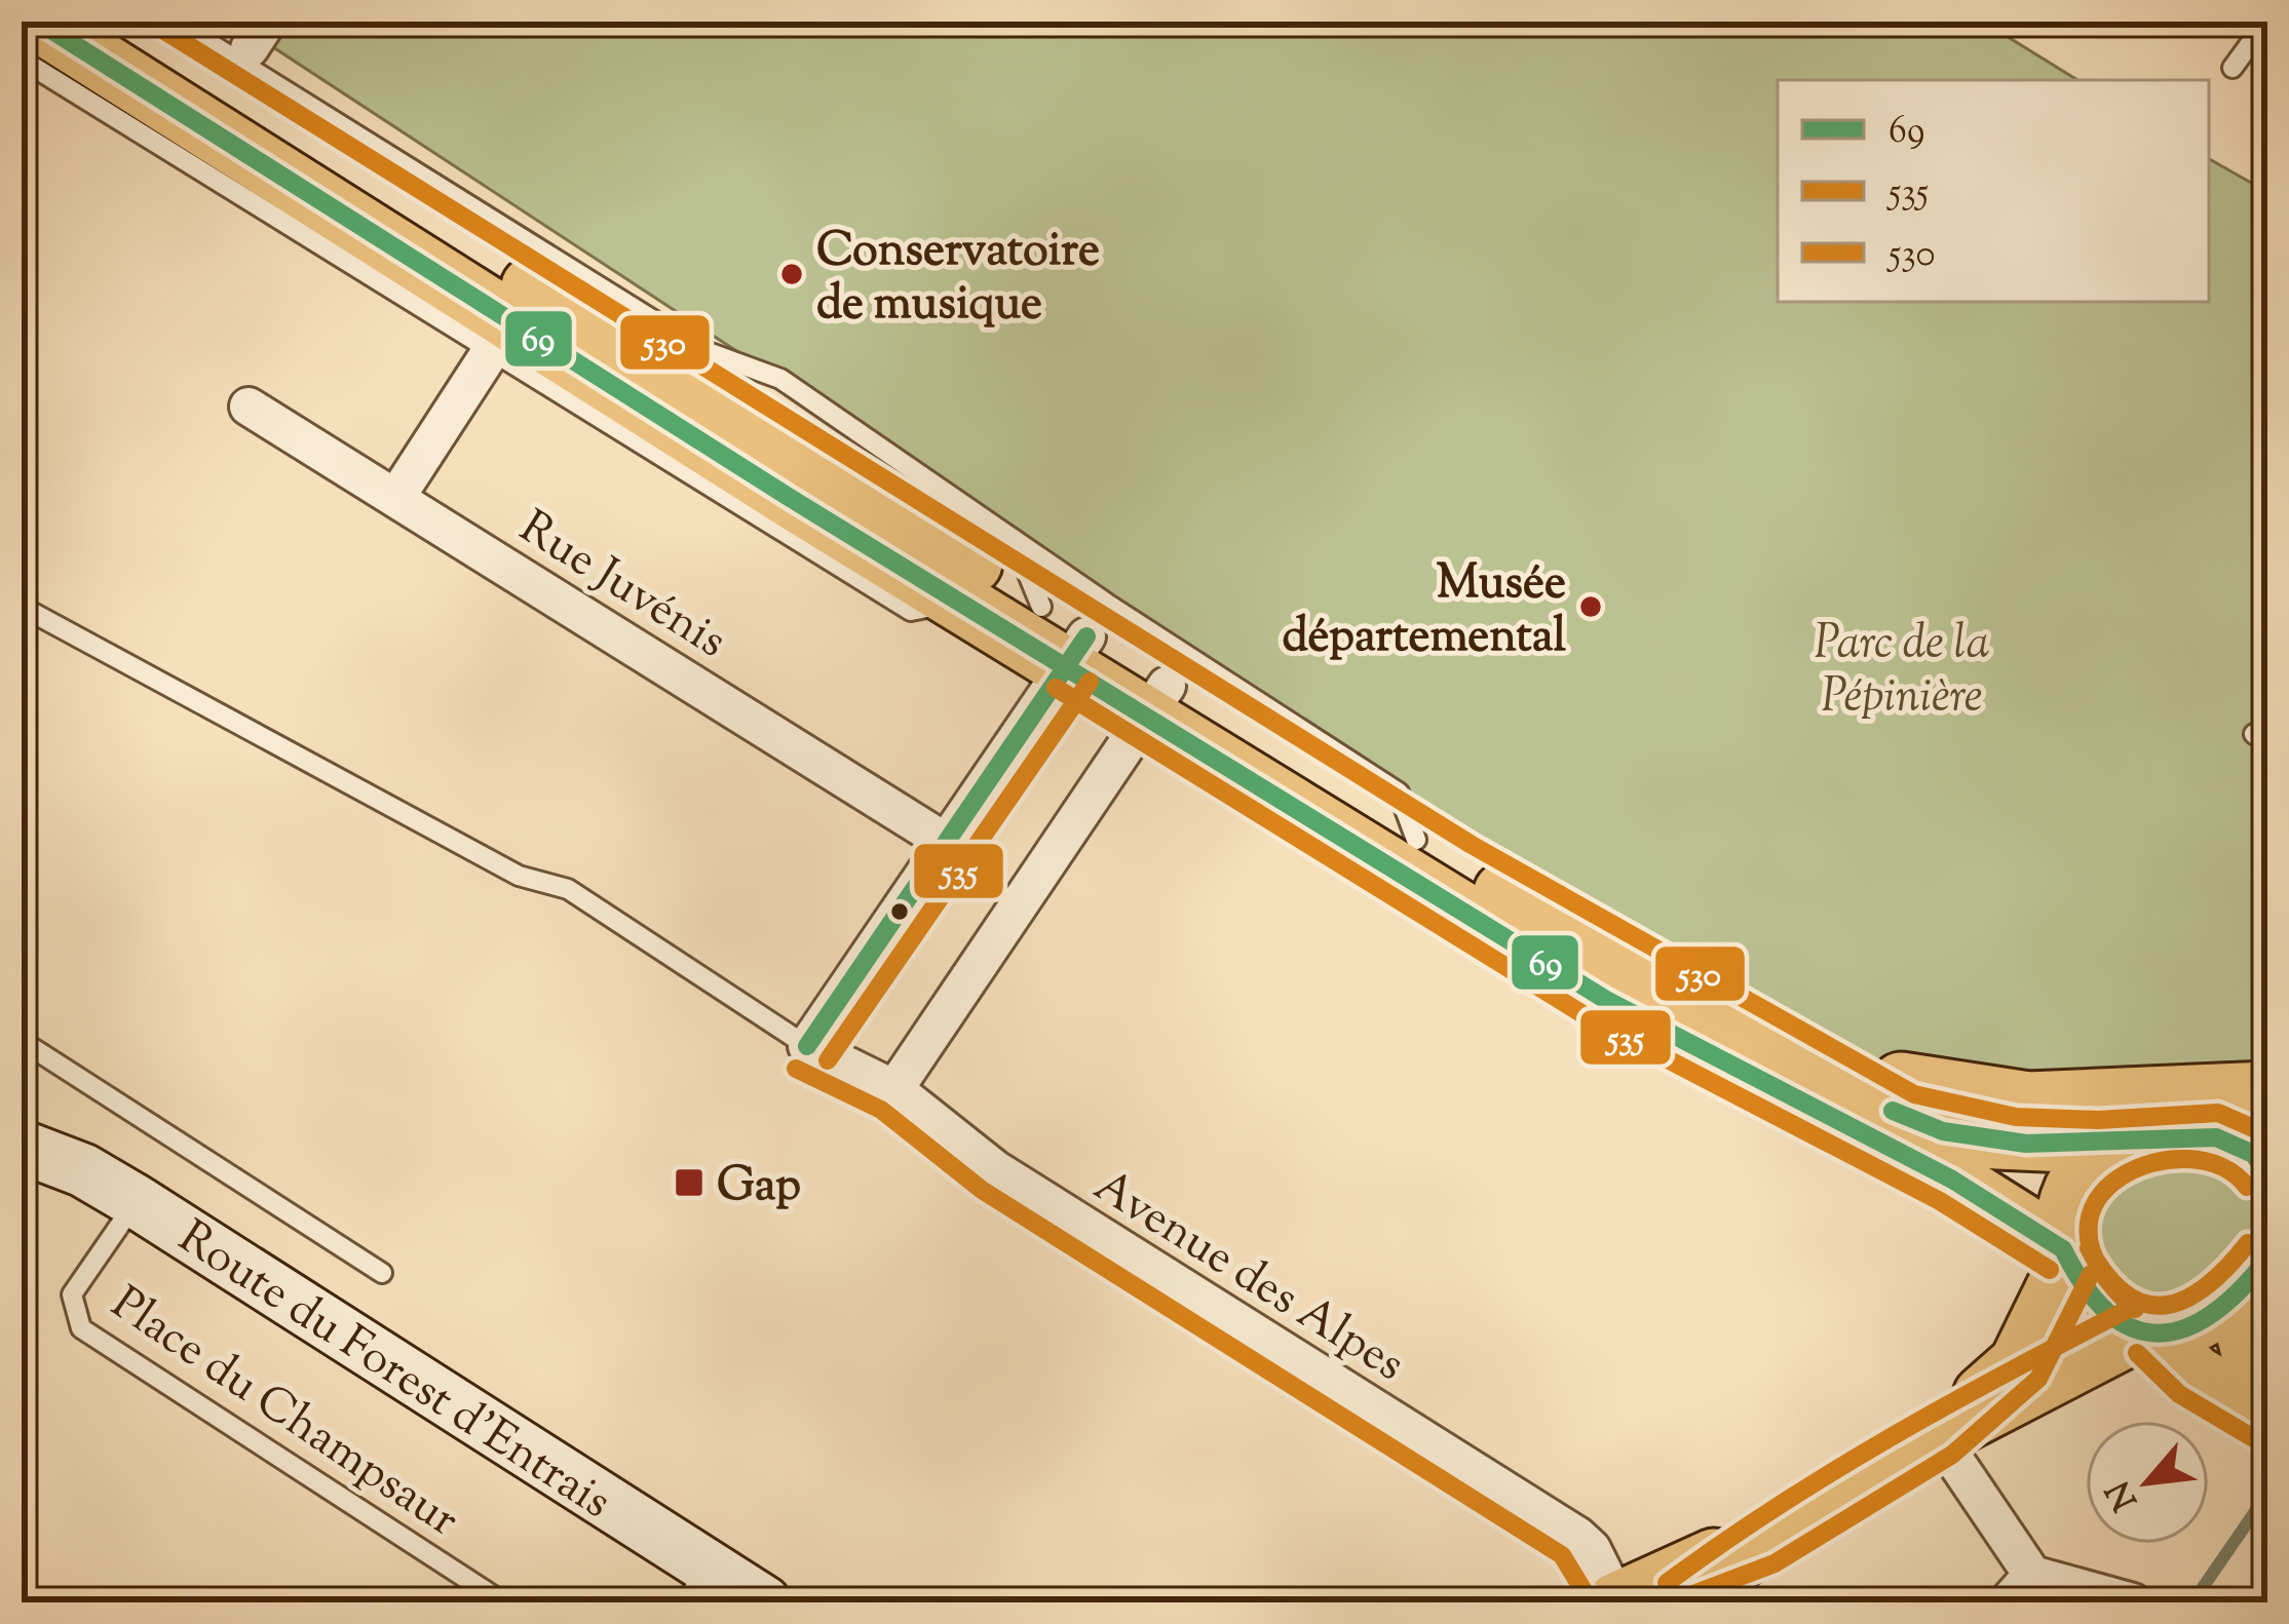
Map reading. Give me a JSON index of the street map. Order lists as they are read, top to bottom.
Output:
{
  "streets": {
    "street": ["Rue Juvénis", "Avenue des Alpes", "Route du Forest d'Entrais"],
    "lane": ["Place du Champsaur"]
  },
  "crossings": [
    ["Route du Forest d'Entrais", "Place du Champsaur"]
  ],
  "parks": ["Parc de la Pépinière"],
  "places": {
    "other": ["Conservatoire de musique", "Musée départemental"],
    "transit": ["Gap"]
  },
  "lines": ["transit line 69", "transit line 530", "transit line 535"],
  "legend": ["69", "535", "530"],
  "north": "bottom left"
}
